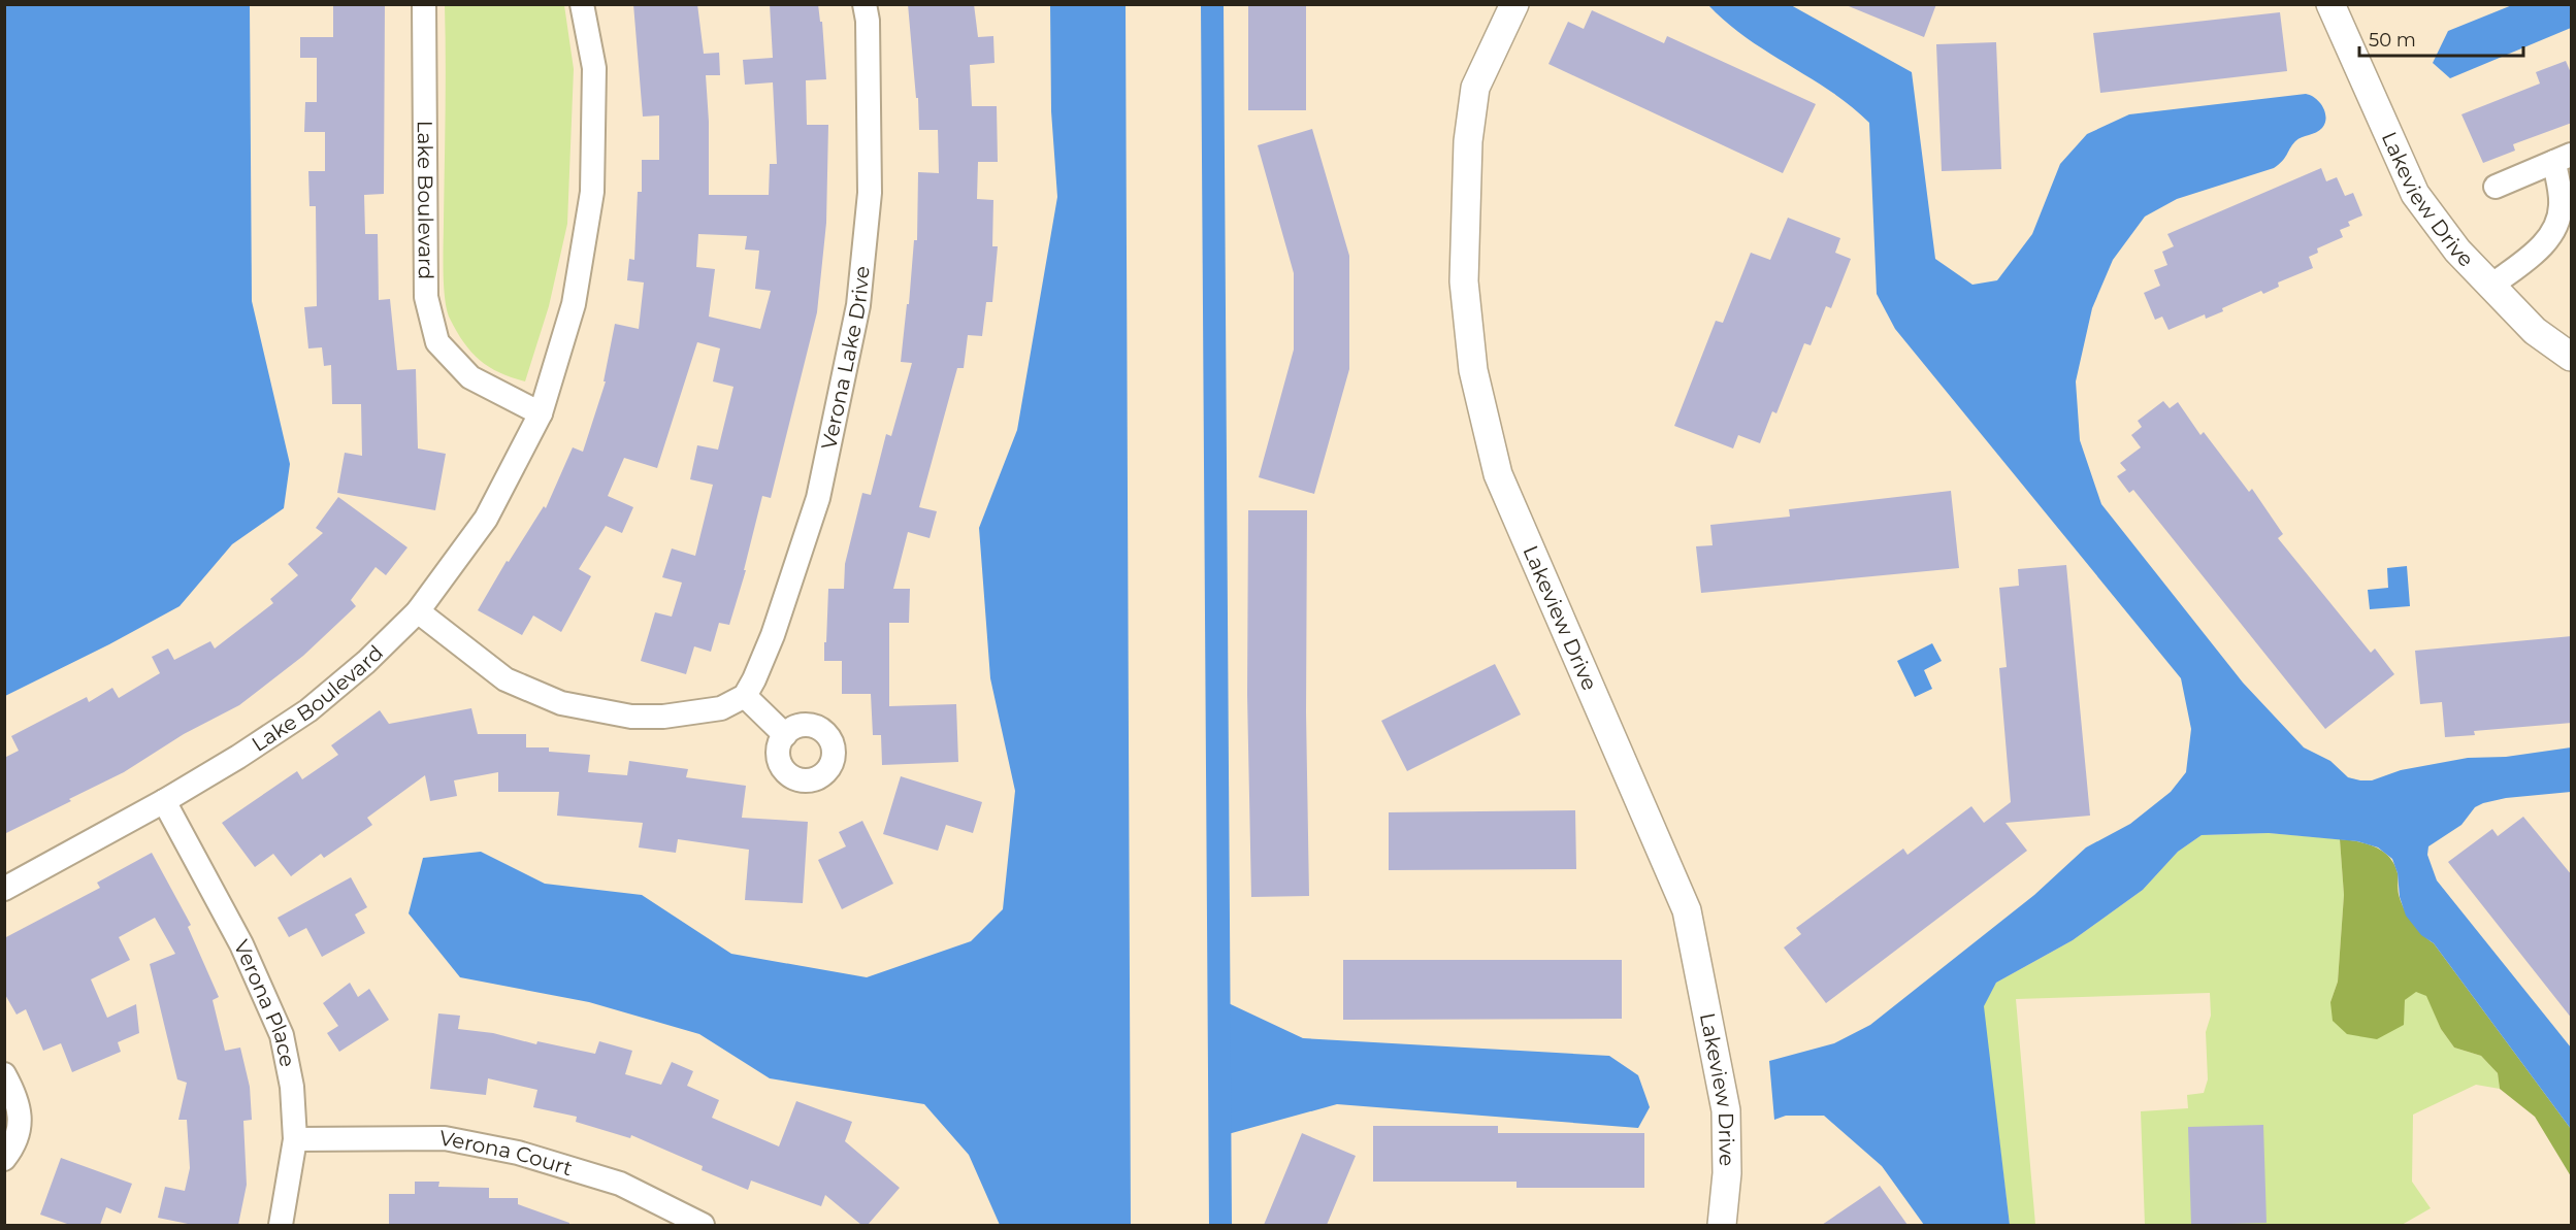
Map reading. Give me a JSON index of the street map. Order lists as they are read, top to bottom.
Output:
{
  "streets": {
    "street": [
      "Lakeview Drive",
      "Lake Boulevard",
      "Verona Lake Drive",
      "Verona Place",
      "Verona Court"
    ]
  },
  "crossings": [
    ["Lake Boulevard", "Verona Place"],
    ["Verona Place", "Verona Court"]
  ],
  "scale_bar": "50 m"
}
